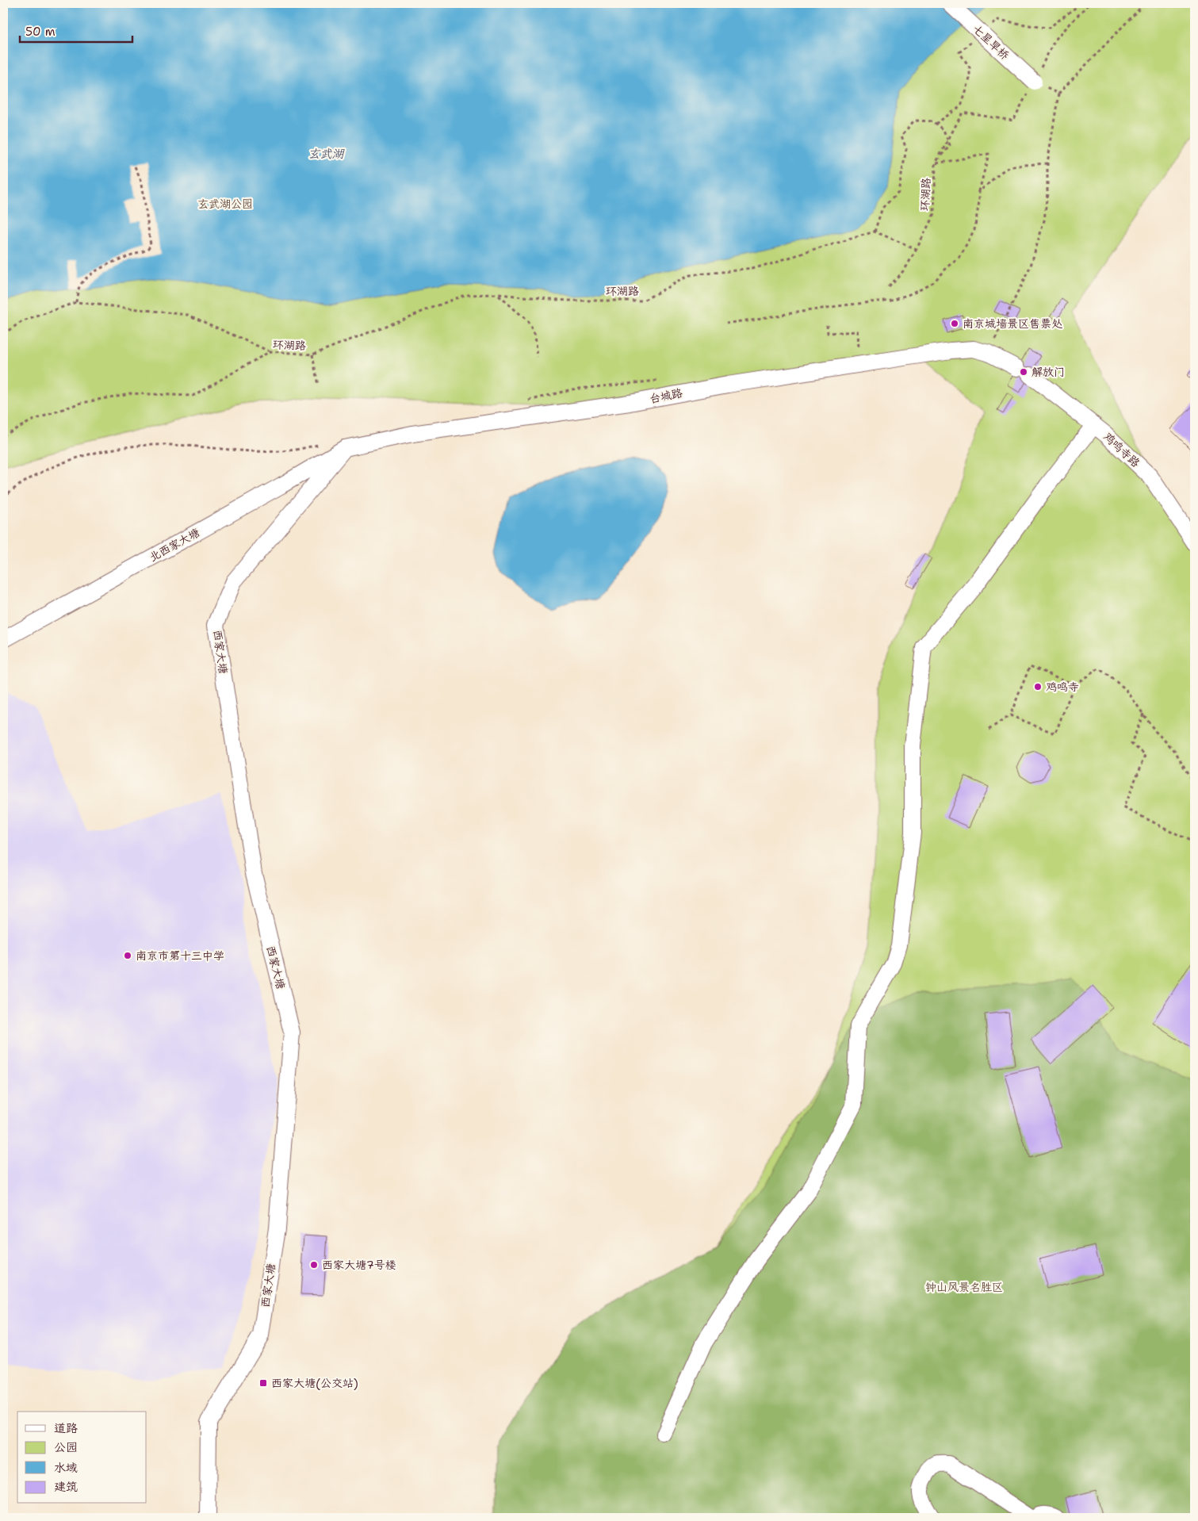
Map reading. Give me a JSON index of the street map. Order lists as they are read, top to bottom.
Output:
{
  "streets": {
    "street": [
      "七星旱桥",
      "台城路",
      "鸡鸣寺路",
      "北西家大塘",
      "西家大塘"
    ],
    "path": ["环湖路"]
  },
  "crossings": [
    ["台城路", "鸡鸣寺路"],
    ["台城路", "北西家大塘"],
    ["台城路", "西家大塘"],
    ["北西家大塘", "西家大塘"]
  ],
  "water": ["玄武湖"],
  "parks": ["玄武湖公园", "钟山风景名胜区"],
  "places": {
    "other": [
      "南京城墙景区售票处",
      "解放门",
      "鸡鸣寺",
      "南京市第十三中学",
      "西家大塘7号楼"
    ],
    "transit": ["西家大塘(公交站)"]
  },
  "legend": [
    "道路",
    "公园",
    "水域",
    "建筑"
  ],
  "scale_bar": "50 m"
}
